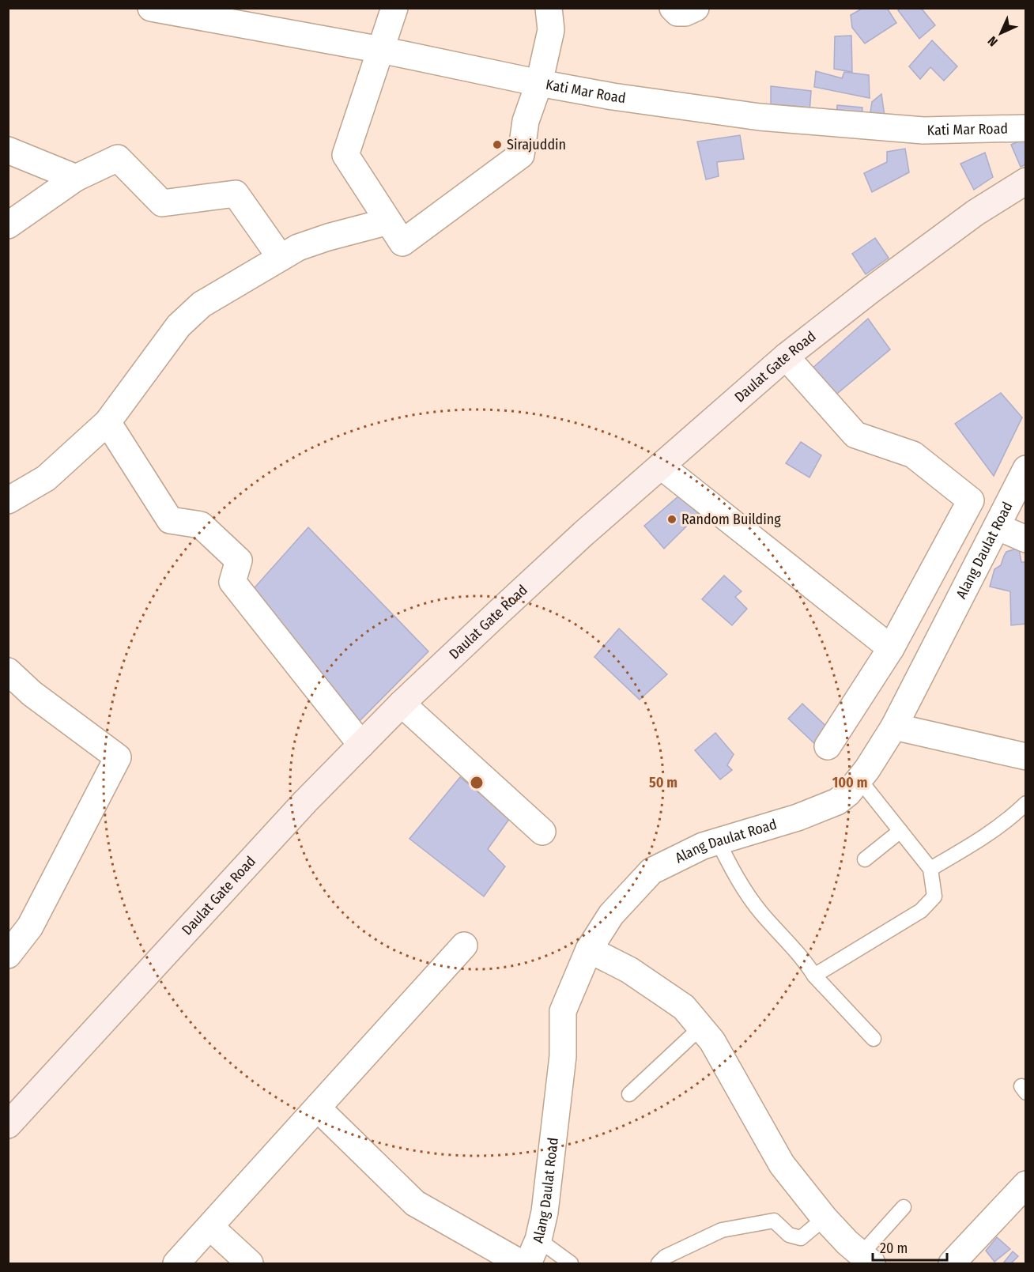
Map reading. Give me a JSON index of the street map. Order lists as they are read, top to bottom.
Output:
{
  "streets": {
    "main road": ["Daulat Gate Road"],
    "street": ["Kati Mar Road", "Alang Daulat Road"]
  },
  "places": ["Sirajuddin", "Random Building"],
  "scale_bar": "20 m",
  "north": "bottom left",
  "rings": ["50 m", "100 m"]
}
